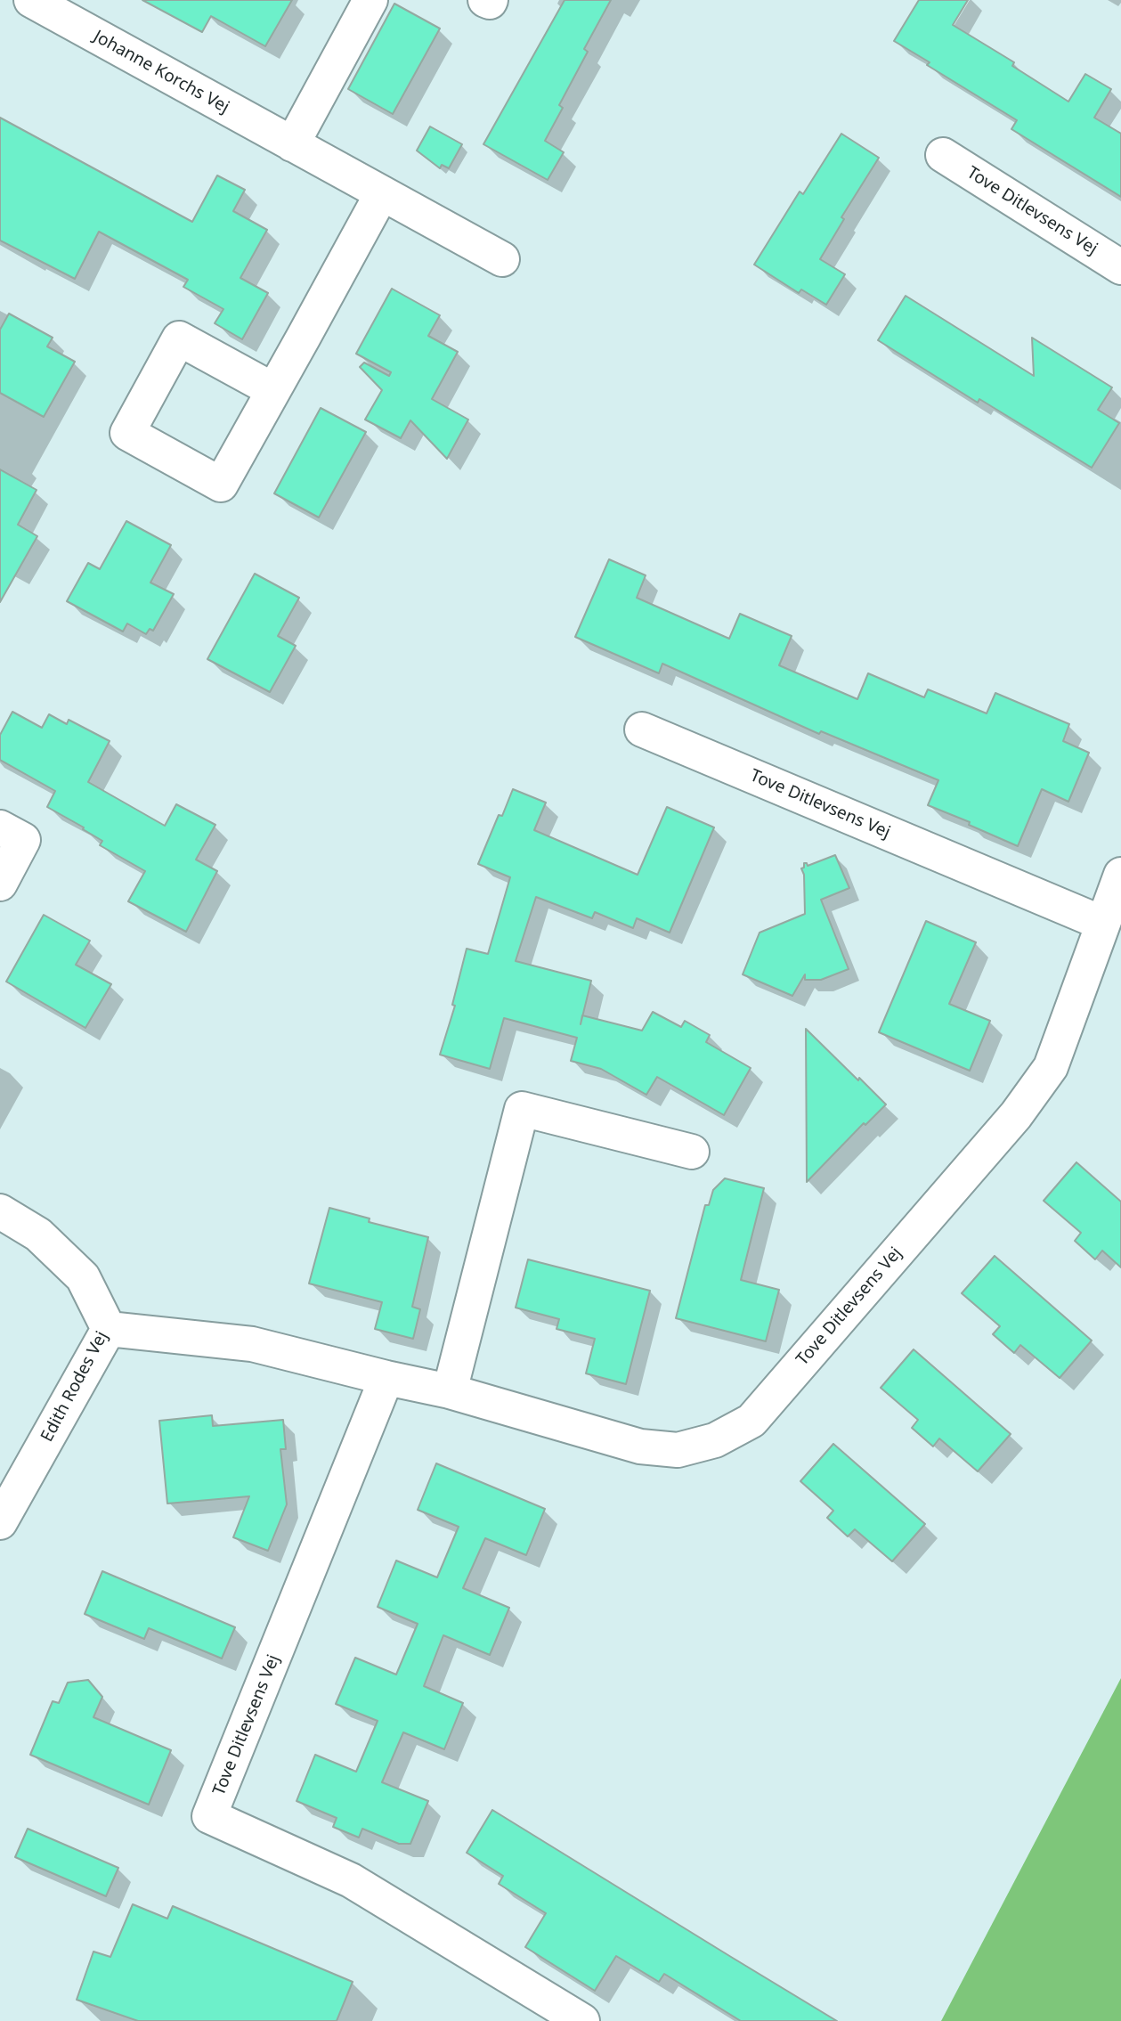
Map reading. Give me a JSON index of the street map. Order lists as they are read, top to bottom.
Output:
{
  "streets": {
    "street": ["Johanne Korchs Vej", "Tove Ditlevsens Vej", "Edith Rodes Vej"]
  },
  "crossings": [
    ["Tove Ditlevsens Vej", "Edith Rodes Vej"]
  ]
}
